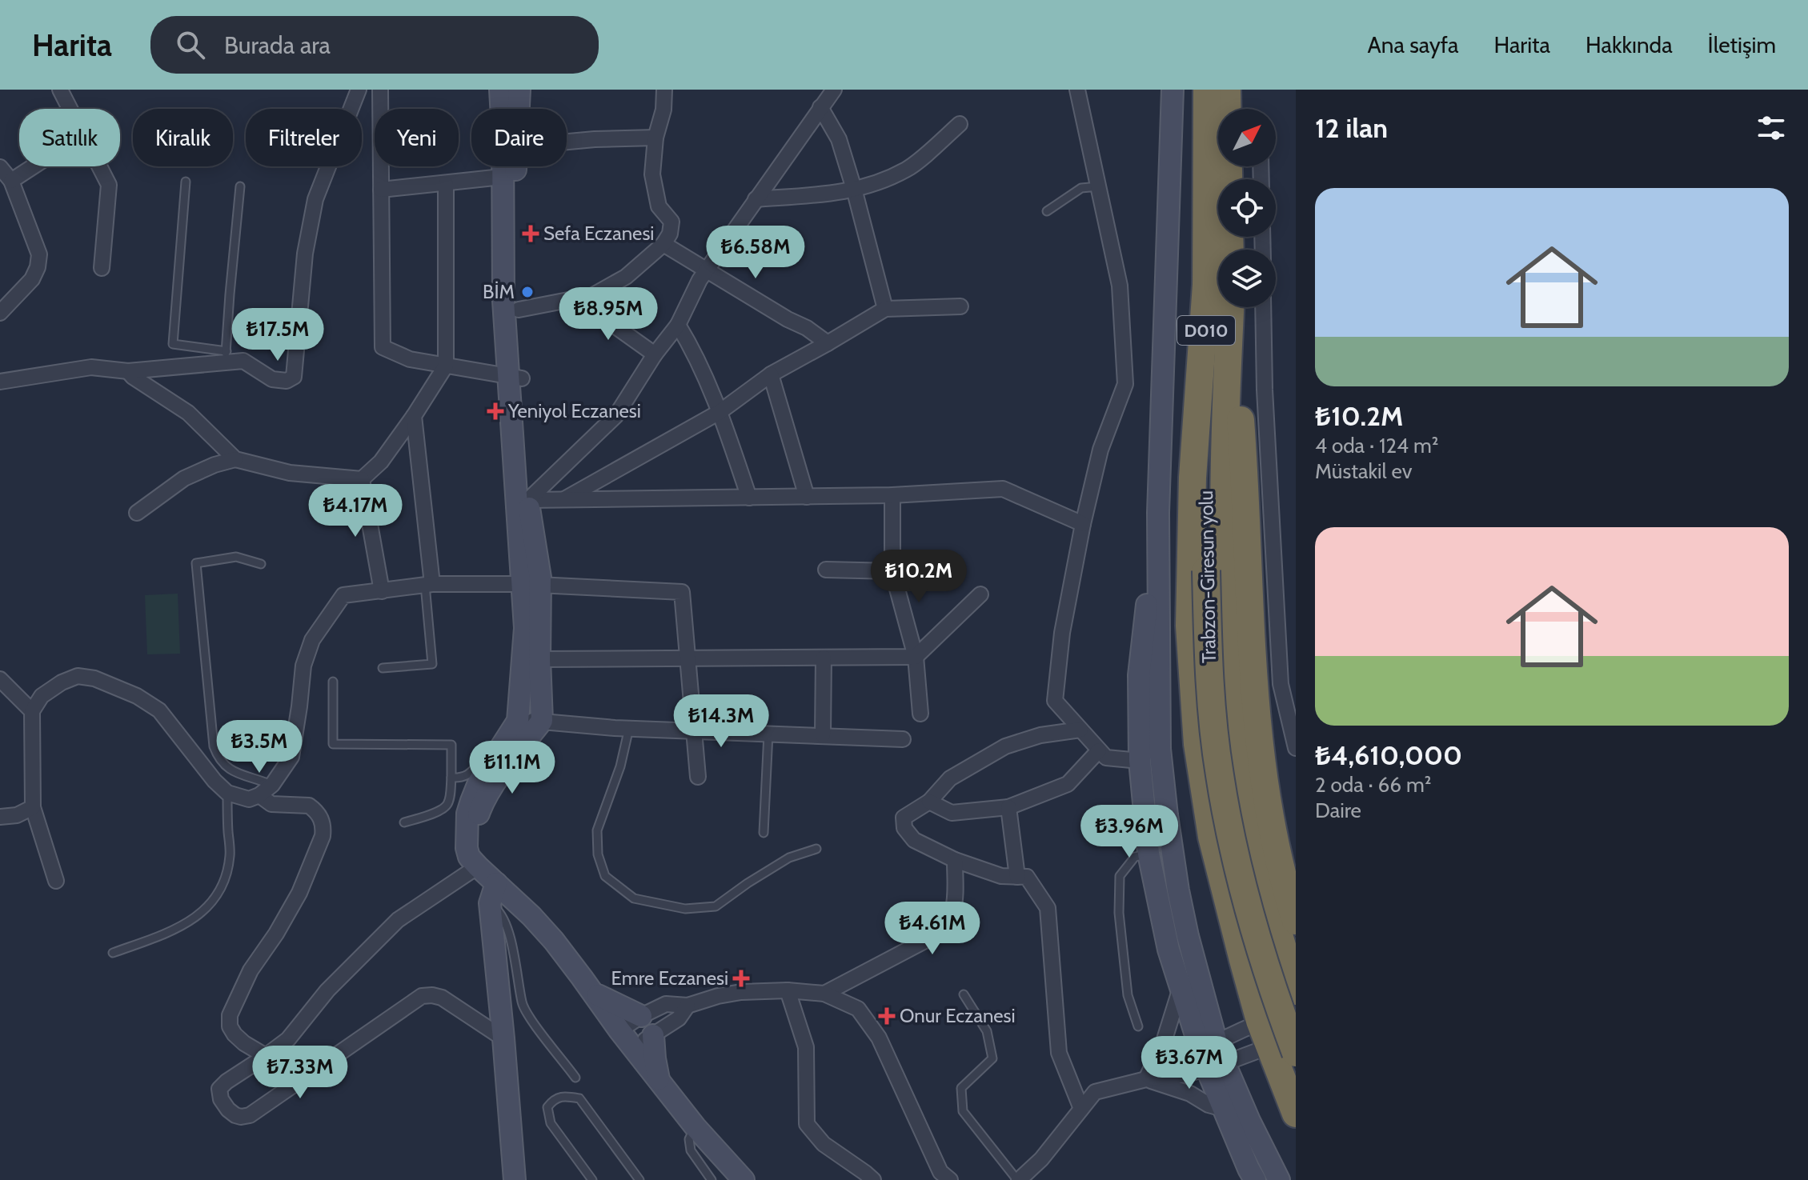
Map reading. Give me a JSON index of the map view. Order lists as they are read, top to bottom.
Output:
{
  "streets": {
    "highway": ["D010", "Trabzon-Giresun yolu"]
  },
  "places": {
    "health": [
      "Sefa Eczanesi",
      "Yeniyol Eczanesi",
      "Emre Eczanesi",
      "Onur Eczanesi"
    ],
    "other": ["BİM"]
  },
  "north": "top right",
  "page": {
    "header": "Harita",
    "search": "Burada ara",
    "nav": [
      "Ana sayfa",
      "Harita",
      "Hakkında",
      "İletişim"
    ],
    "heading": "12 ilan",
    "chip": [
      "Satılık",
      "Kiralık",
      "Filtreler",
      "Yeni",
      "Daire"
    ],
    "list": [
      {
        "name": "₺10.2M",
        "note": "4 oda · 124 m² · Müstakil ev"
      },
      {
        "name": "₺4,610,000",
        "note": "2 oda · 66 m² · Daire"
      }
    ],
    "price": [
      "₺6.58M",
      "₺8.95M",
      "₺17.5M",
      "₺4.17M",
      "₺10.2M",
      "₺14.3M",
      "₺3.5M",
      "₺11.1M",
      "₺3.96M",
      "₺4.61M",
      "₺3.67M",
      "₺7.33M"
    ]
  }
}
